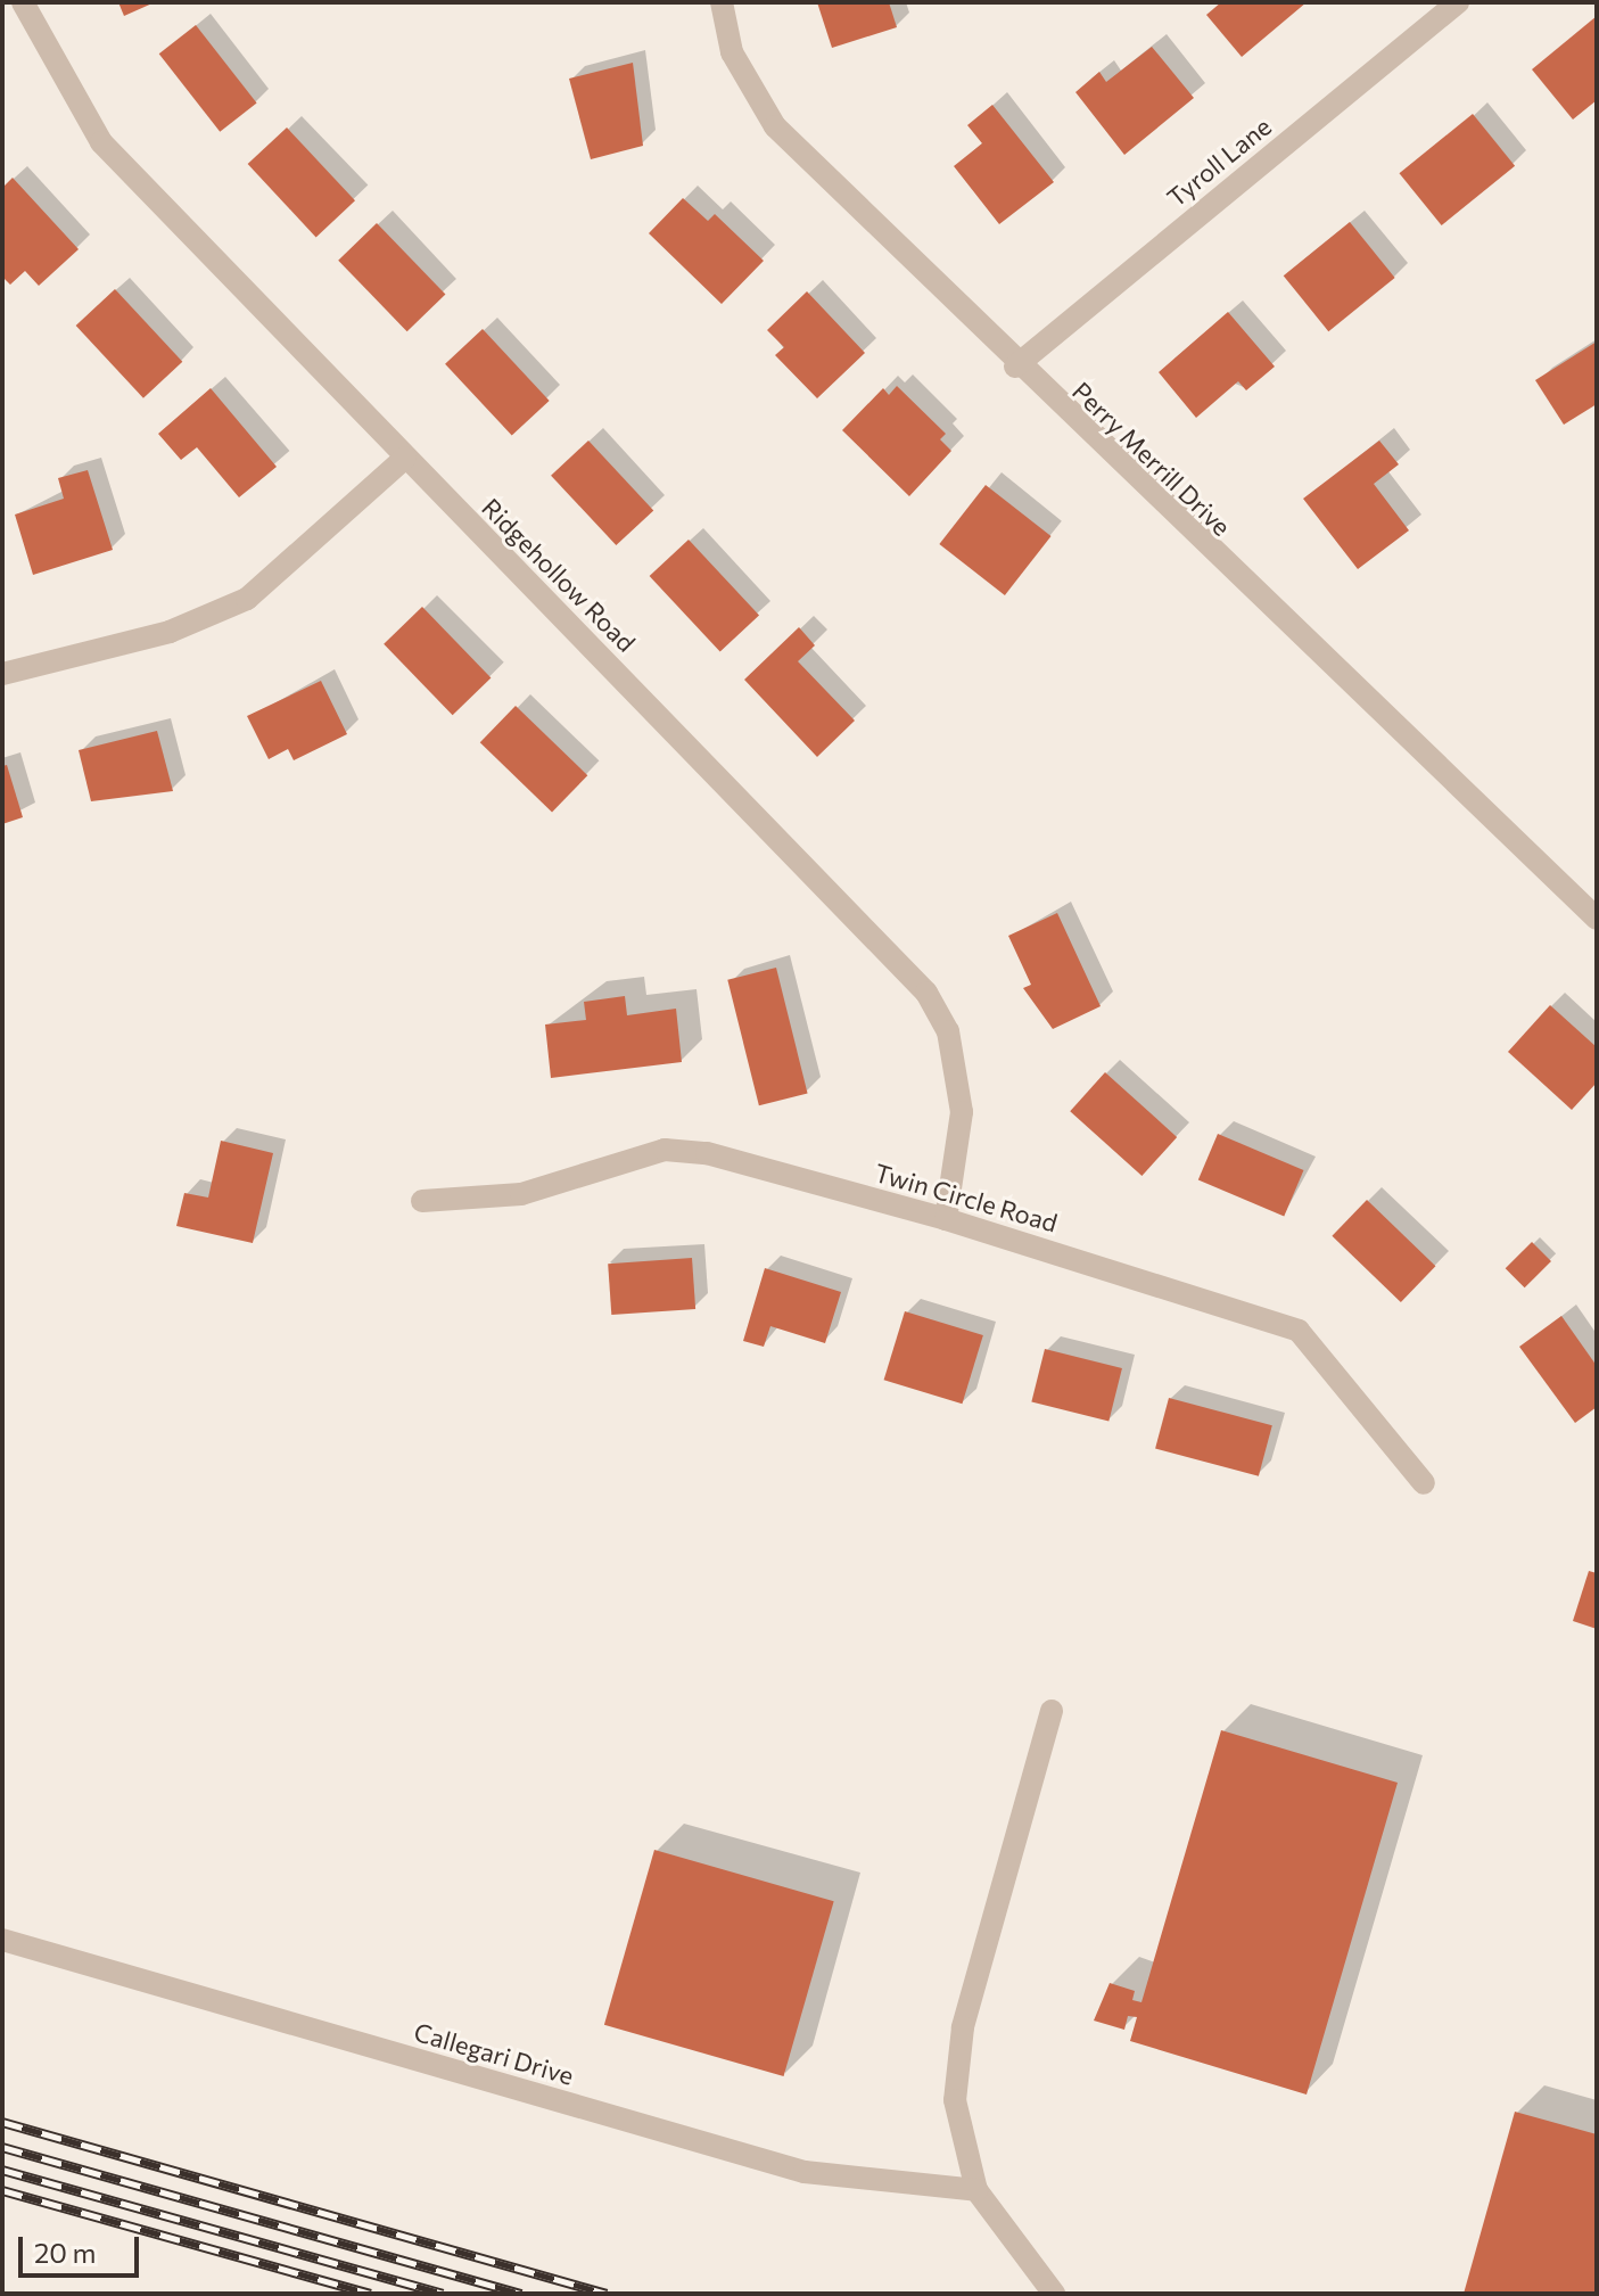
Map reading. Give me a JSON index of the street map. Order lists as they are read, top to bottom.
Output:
{
  "streets": {
    "street": [
      "Tyroll Lane",
      "Perry Merrill Drive",
      "Ridgehollow Road",
      "Twin Circle Road",
      "Callegari Drive"
    ]
  },
  "crossings": [
    ["Tyroll Lane", "Perry Merrill Drive"],
    ["Ridgehollow Road", "Twin Circle Road"]
  ],
  "scale_bar": "20 m"
}
